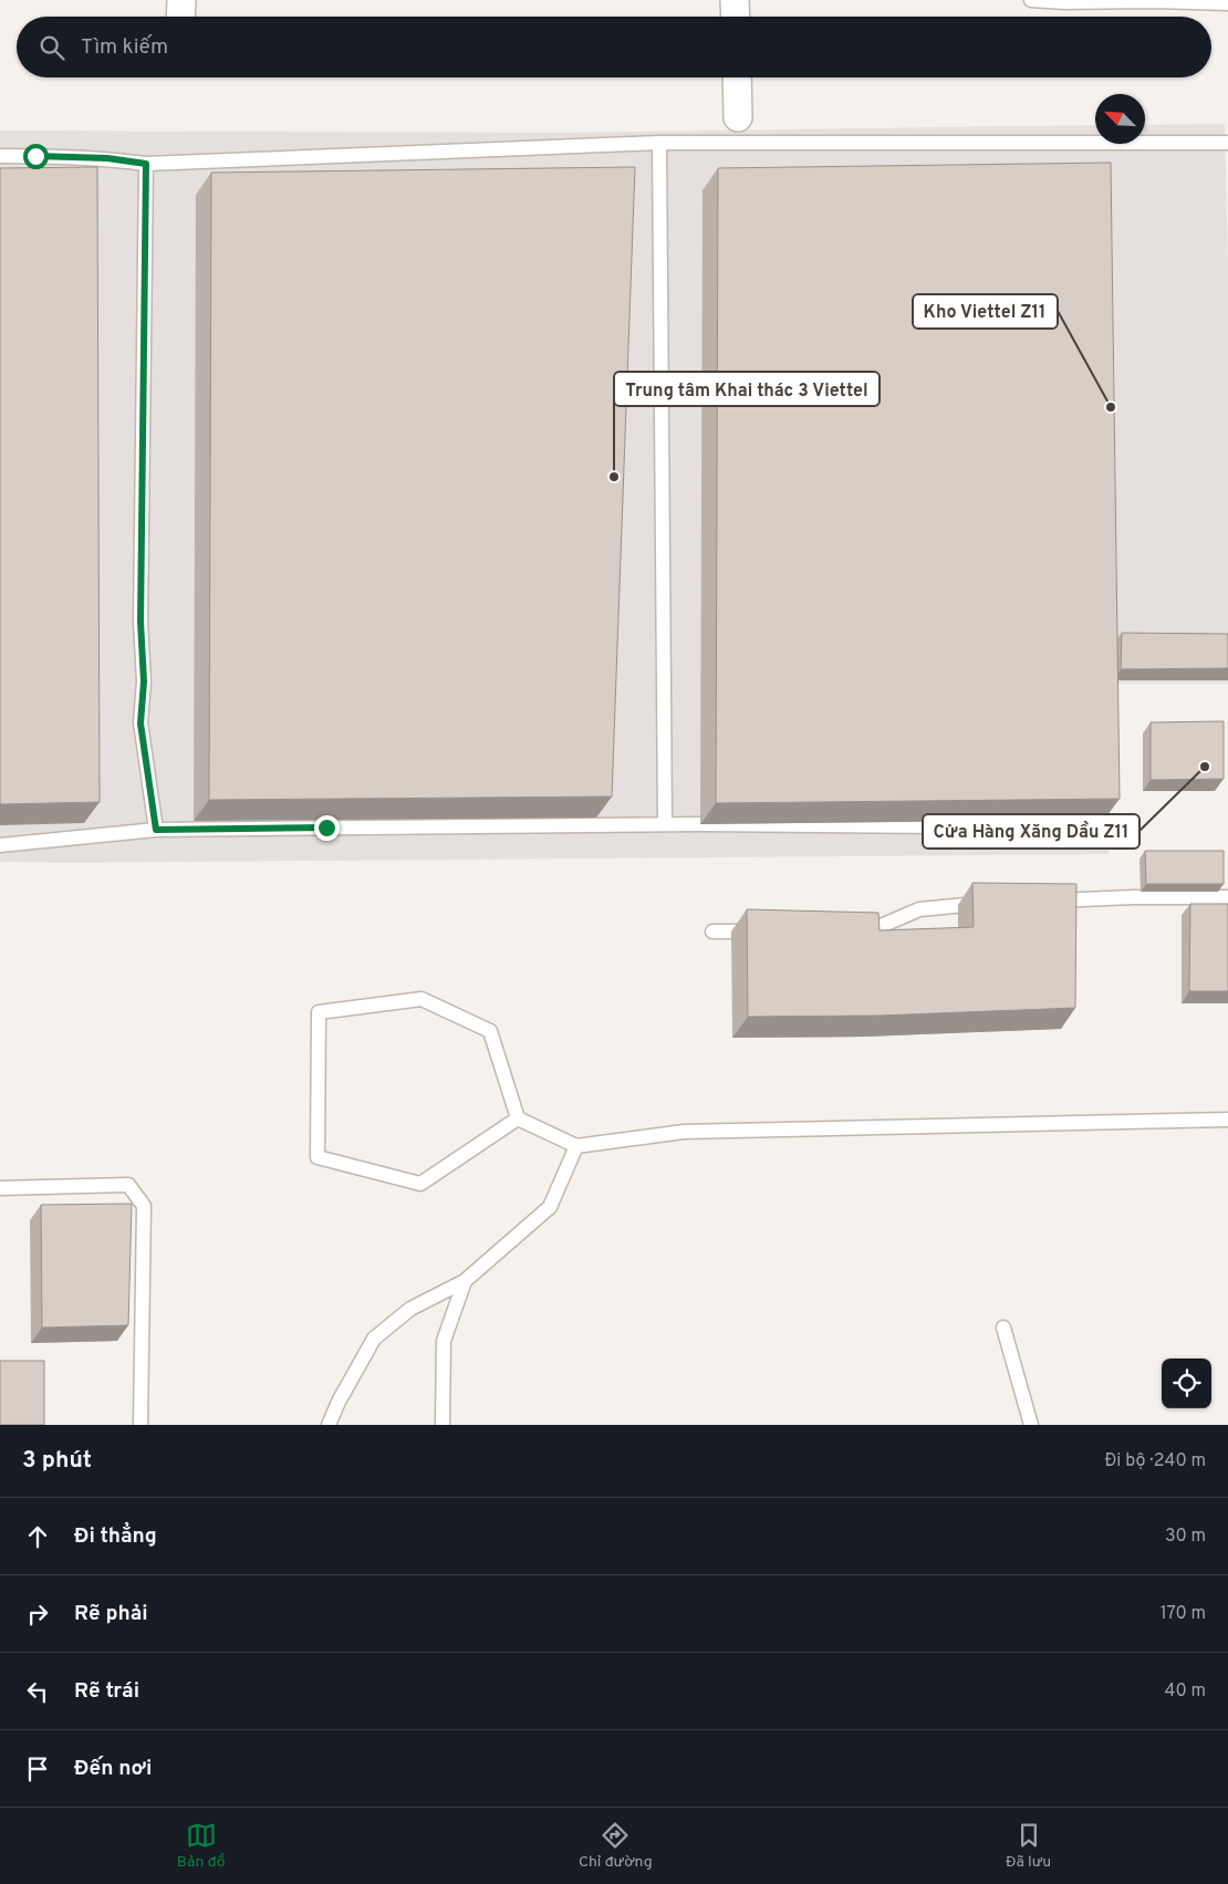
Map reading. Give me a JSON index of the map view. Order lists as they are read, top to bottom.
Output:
{
  "places": ["Kho Viettel Z11", "Trung tâm Khai thác 3 Viettel", "Cửa Hàng Xăng Dầu Z11"],
  "north": "top left",
  "page": {
    "search": "Tìm kiếm",
    "heading": ["3 phút", "Đi bộ · 240 m"],
    "list": [
      ["Đi thẳng", "30 m"],
      ["Rẽ phải", "170 m"],
      ["Rẽ trái", "40 m"],
      "Đến nơi"
    ],
    "nav": ["Bản đồ", "Chỉ đường", "Đã lưu"]
  }
}
